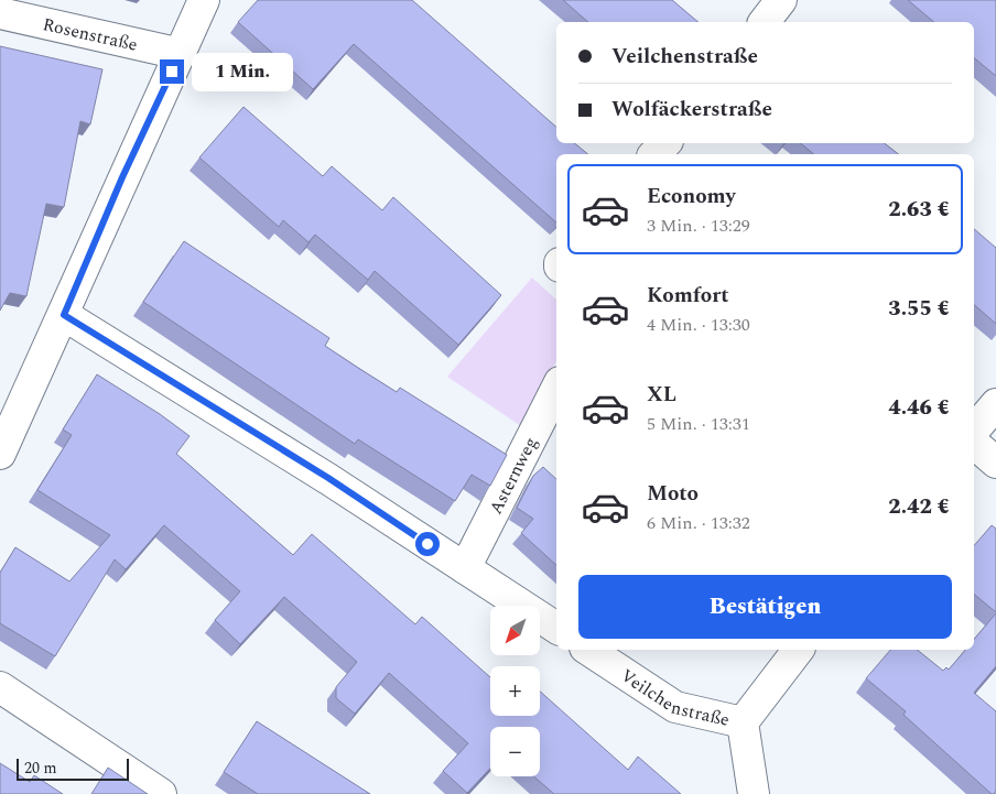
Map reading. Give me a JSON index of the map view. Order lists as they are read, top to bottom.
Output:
{
  "streets": {
    "street": ["Rosenstraße", "Asternweg", "Veilchenstraße"]
  },
  "scale_bar": "20 m",
  "north": "bottom left",
  "page": {
    "banner": ["Veilchenstraße", "Wolfäckerstraße"],
    "bubble": "1 Min.",
    "list": [
      {
        "name": "Economy",
        "note": "3 Min. · 13:29",
        "value": "2.63 €"
      },
      {
        "name": "Komfort",
        "note": "4 Min. · 13:30",
        "value": "3.55 €"
      },
      {
        "name": "XL",
        "note": "5 Min. · 13:31",
        "value": "4.46 €"
      },
      {
        "name": "Moto",
        "note": "6 Min. · 13:32",
        "value": "2.42 €"
      }
    ],
    "buttons": "Bestätigen",
    "map_buttons": ["+", "−"],
    "scale": "20 m"
  }
}
